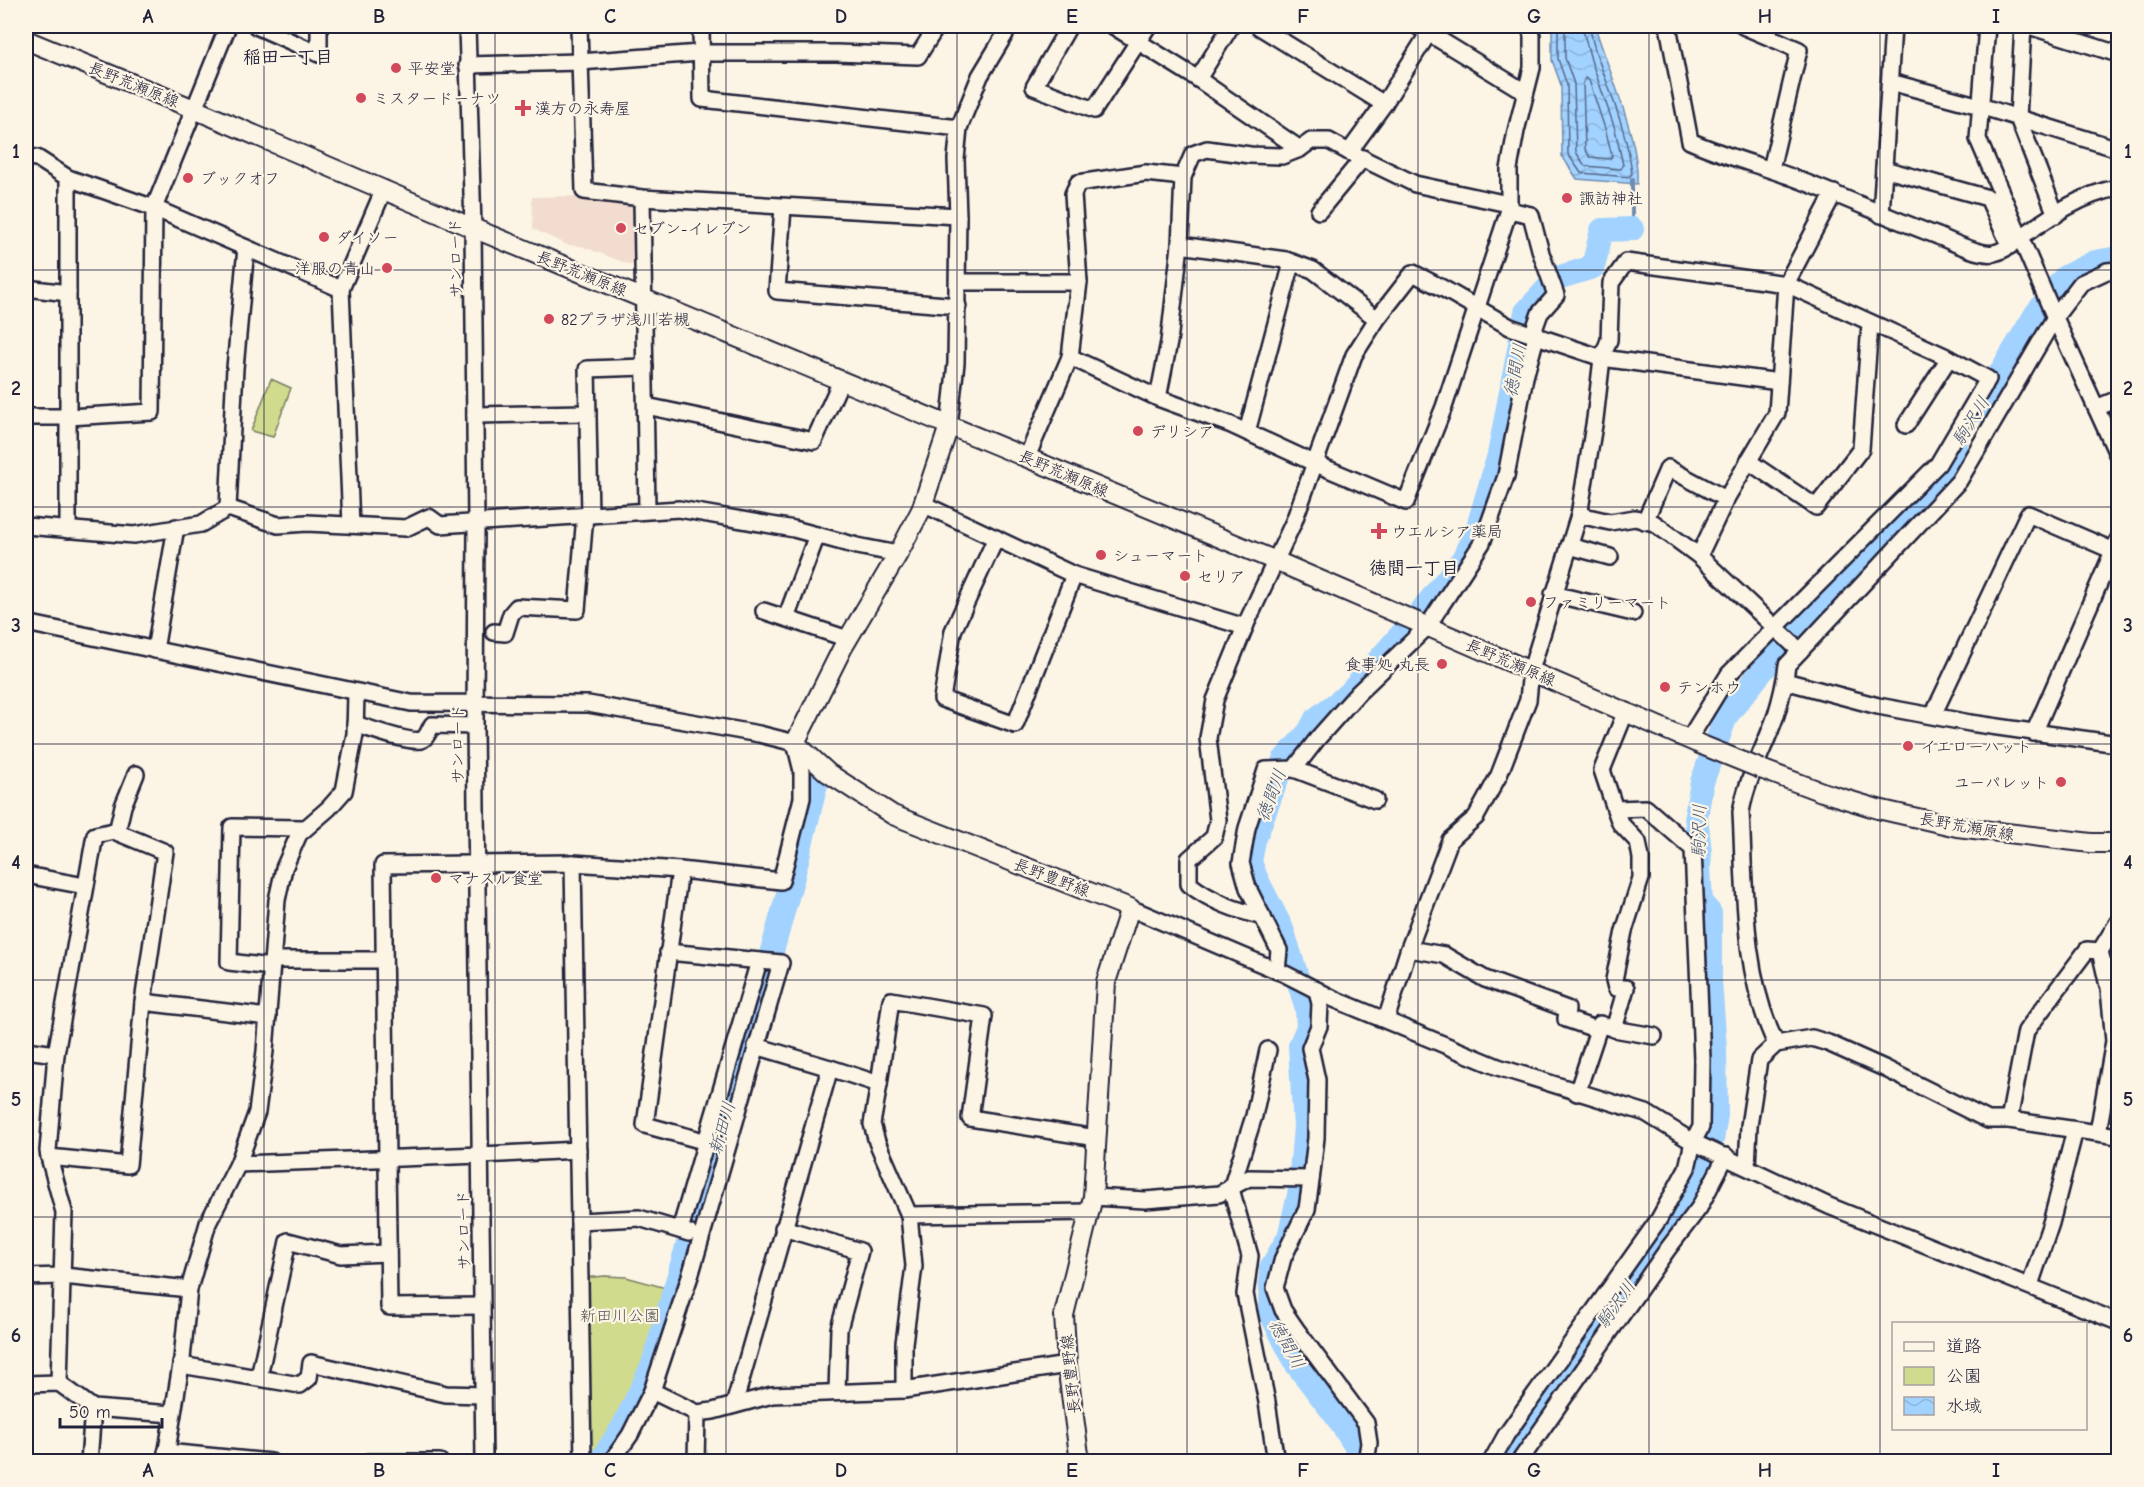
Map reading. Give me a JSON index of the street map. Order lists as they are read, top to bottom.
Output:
{
  "streets": {
    "main road": ["長野荒瀬原線", "長野豊野線"],
    "street": ["サンロード"]
  },
  "crossings": [
    ["長野荒瀬原線", "サンロード"]
  ],
  "districts": ["稲田一丁目", "徳間一丁目"],
  "water": ["徳間川", "駒沢川", "新田川"],
  "parks": ["新田川公園"],
  "places": {
    "other": [
      "平安堂",
      "ミスタードーナツ",
      "ブックオフ",
      "諏訪神社",
      "セブン-イレブン",
      "ダイソー",
      "洋服の青山",
      "82プラザ浅川若槻",
      "デリシア",
      "シューマート",
      "セリア",
      "ファミリーマート",
      "食事処 丸長",
      "テンホウ",
      "イエローハット",
      "ユーパレット",
      "マナスル食堂"
    ],
    "health": ["漢方の永寿屋", "ウエルシア薬局"]
  },
  "legend": ["道路", "公園", "水域"],
  "scale_bar": "50 m",
  "grid": {
    "columns": [
      "A",
      "B",
      "C",
      "D",
      "E",
      "F",
      "G",
      "H",
      "I"
    ],
    "rows": [
      "1",
      "2",
      "3",
      "4",
      "5",
      "6"
    ]
  }
}
